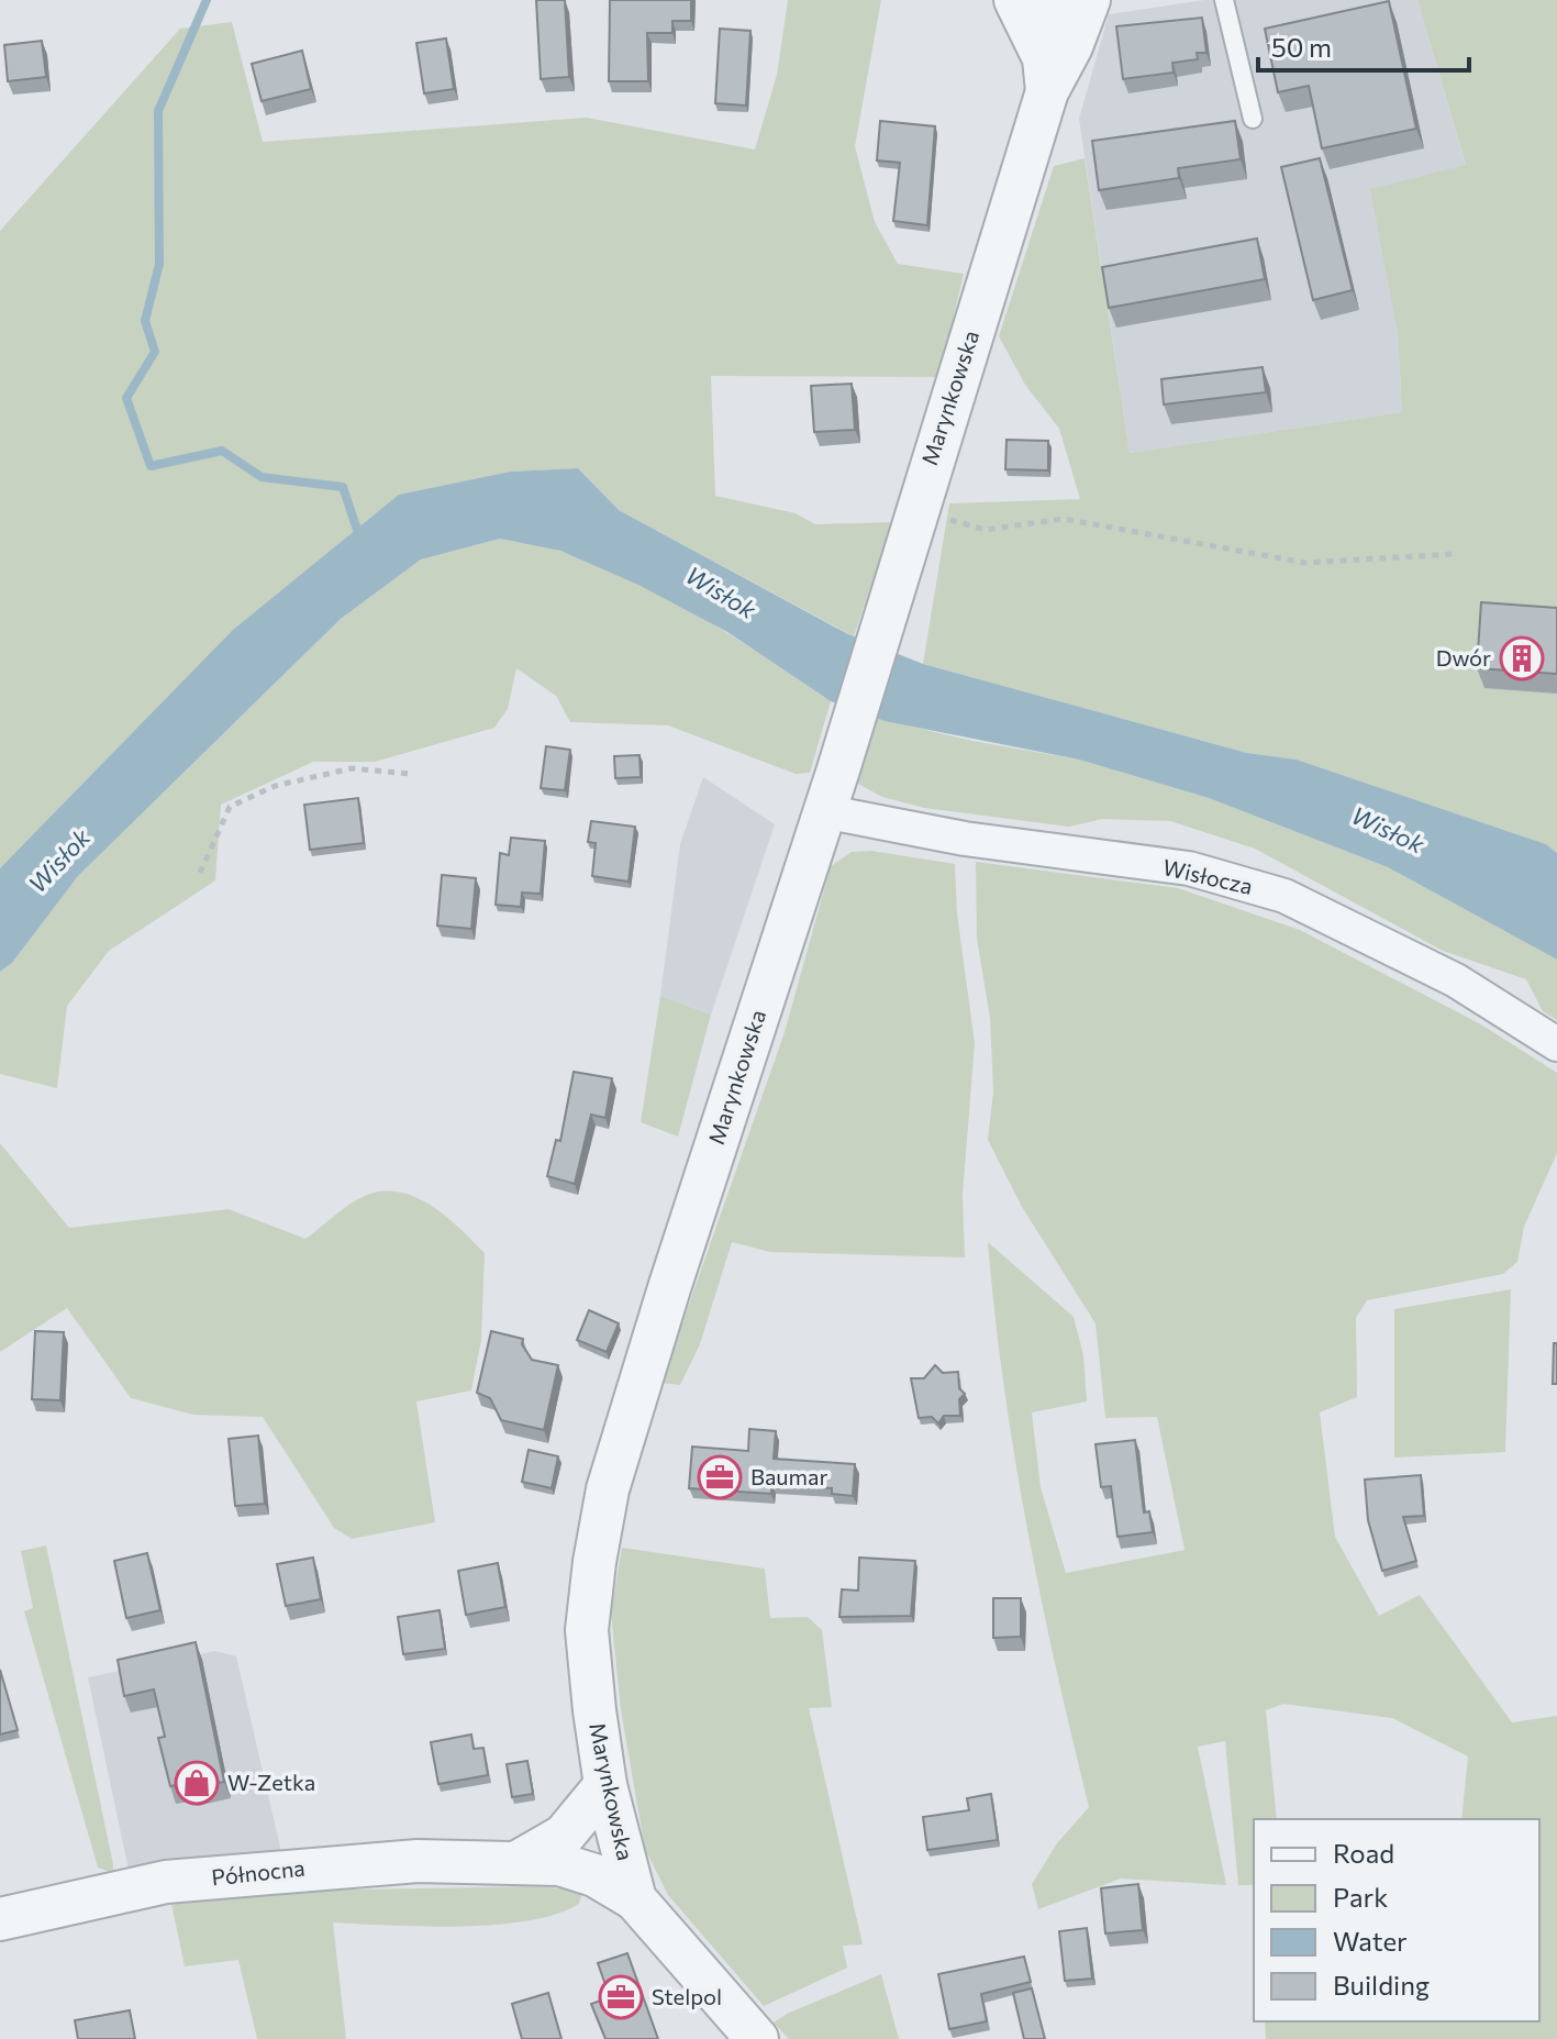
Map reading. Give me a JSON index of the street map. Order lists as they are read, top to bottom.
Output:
{
  "streets": {
    "street": ["Marynkowska", "Wisłocza", "Północna"]
  },
  "crossings": [
    ["Marynkowska", "Wisłocza"],
    ["Marynkowska", "Północna"]
  ],
  "water": ["Wisłok"],
  "places": {
    "building": ["Dwór"],
    "office": ["Baumar", "Stelpol"],
    "shop": ["W-Zetka"]
  },
  "legend": [
    "Road",
    "Park",
    "Water",
    "Building"
  ],
  "scale_bar": "50 m"
}
